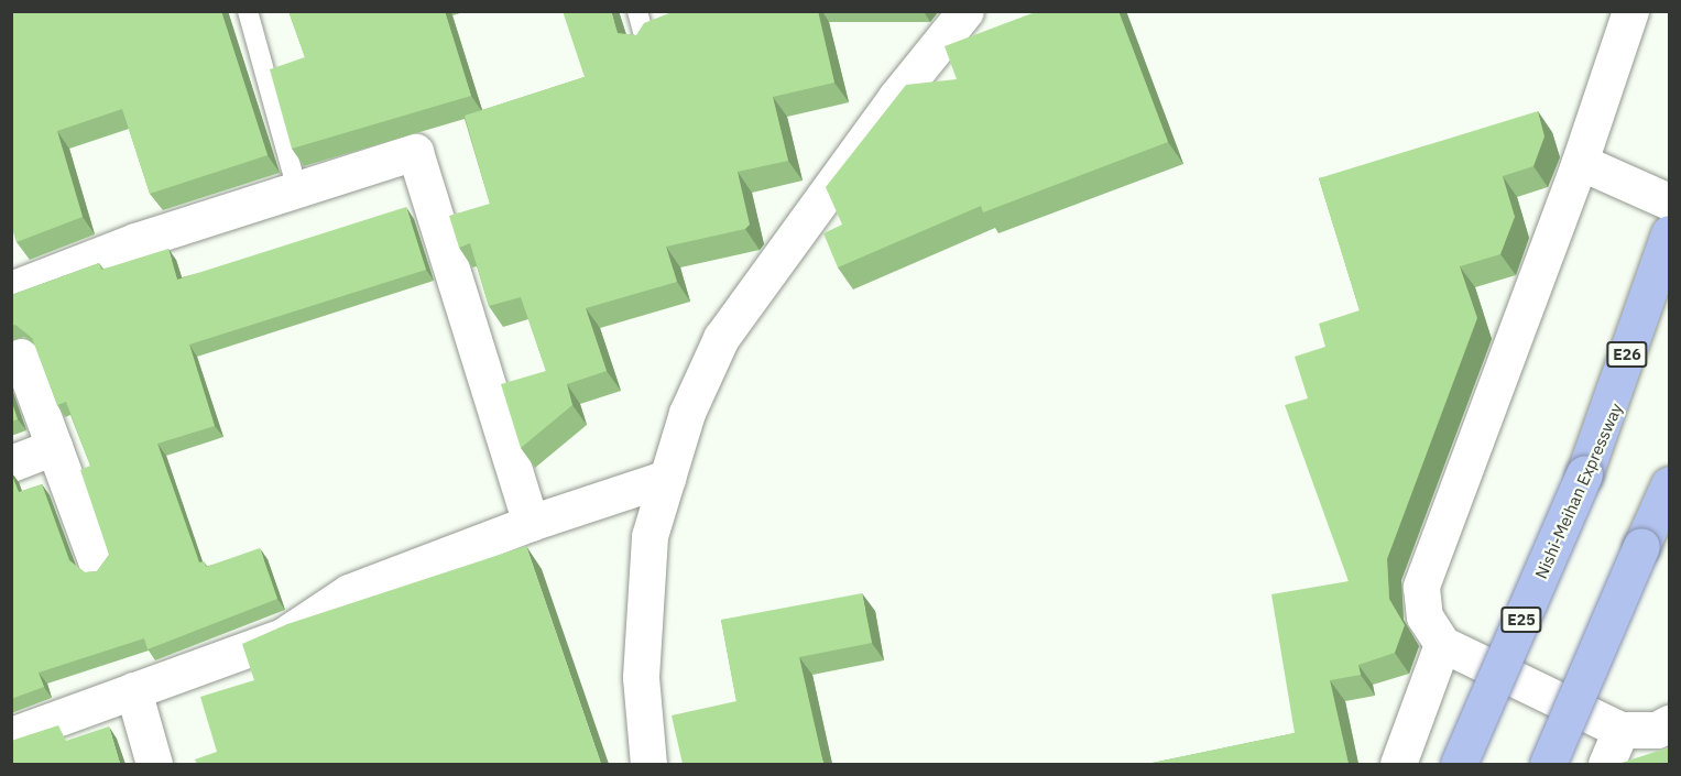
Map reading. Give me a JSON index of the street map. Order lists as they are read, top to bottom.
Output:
{
  "streets": {
    "highway": ["E26", "Nishi-Meihan Expressway", "E25"]
  },
  "crossings": [
    ["E26", "Nishi-Meihan Expressway"]
  ]
}
